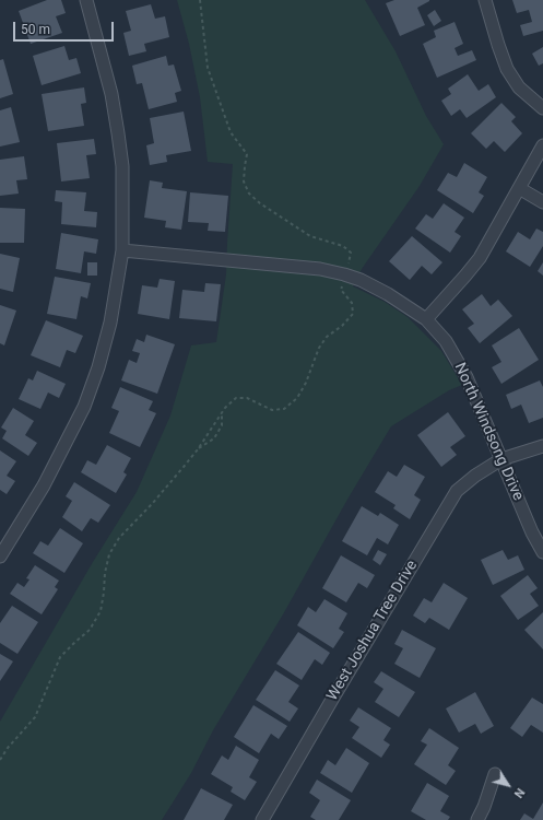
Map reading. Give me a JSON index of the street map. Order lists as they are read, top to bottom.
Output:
{
  "streets": {
    "street": ["North Windsong Drive", "West Joshua Tree Drive"]
  },
  "crossings": [
    ["North Windsong Drive", "West Joshua Tree Drive"]
  ],
  "scale_bar": "50 m",
  "north": "bottom right"
}
